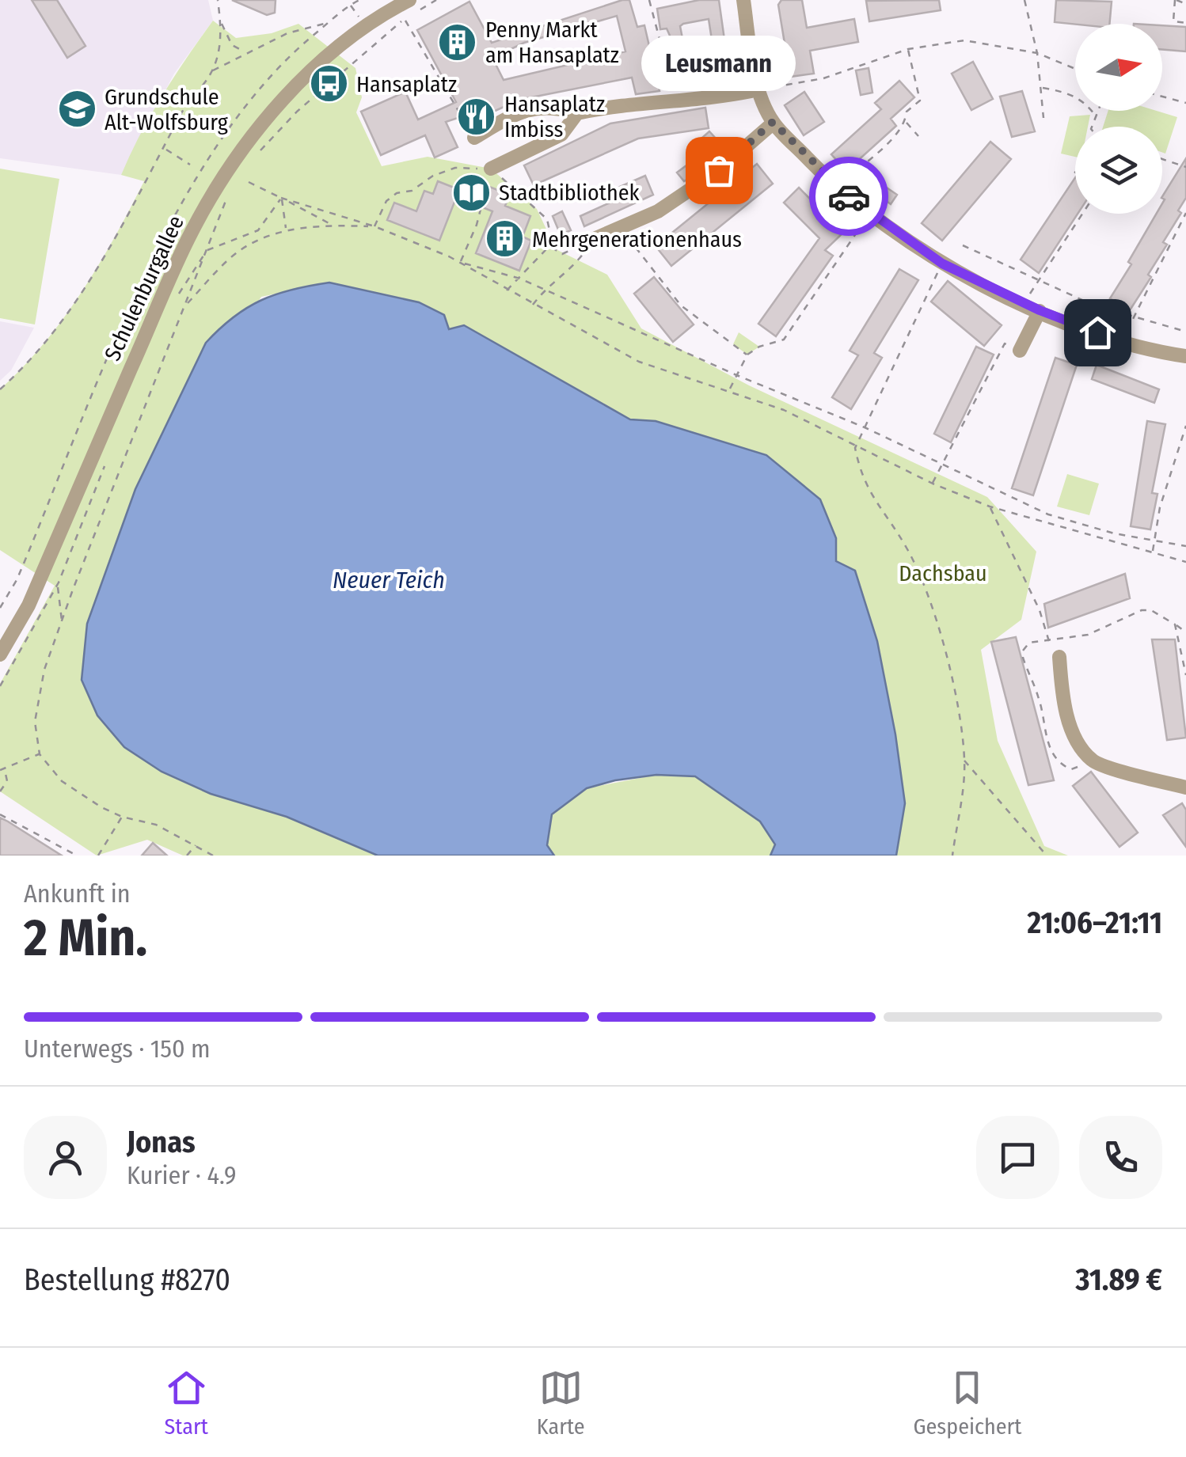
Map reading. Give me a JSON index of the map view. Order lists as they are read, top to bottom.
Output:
{
  "streets": {
    "street": ["Schulenburgallee"]
  },
  "water": ["Neuer Teich"],
  "parks": ["Dachsbau"],
  "places": {
    "building": ["Penny Markt am Hansaplatz", "Mehrgenerationenhaus"],
    "bus stop": ["Hansaplatz"],
    "school or university": ["Grundschule Alt-Wolfsburg"],
    "restaurant": ["Hansaplatz Imbiss"],
    "other": ["Leusmann"],
    "library": ["Stadtbibliothek"]
  },
  "north": "right",
  "page": {
    "bubble": "Leusmann",
    "heading": ["2 Min.", "Ankunft in", "21:06–21:11"],
    "panel": [
      "Jonas",
      "Kurier · 4.9",
      "Bestellung #8270",
      "31.89 €"
    ],
    "bar": "Unterwegs · 150 m",
    "tabs": ["Start", "Karte", "Gespeichert"]
  }
}
